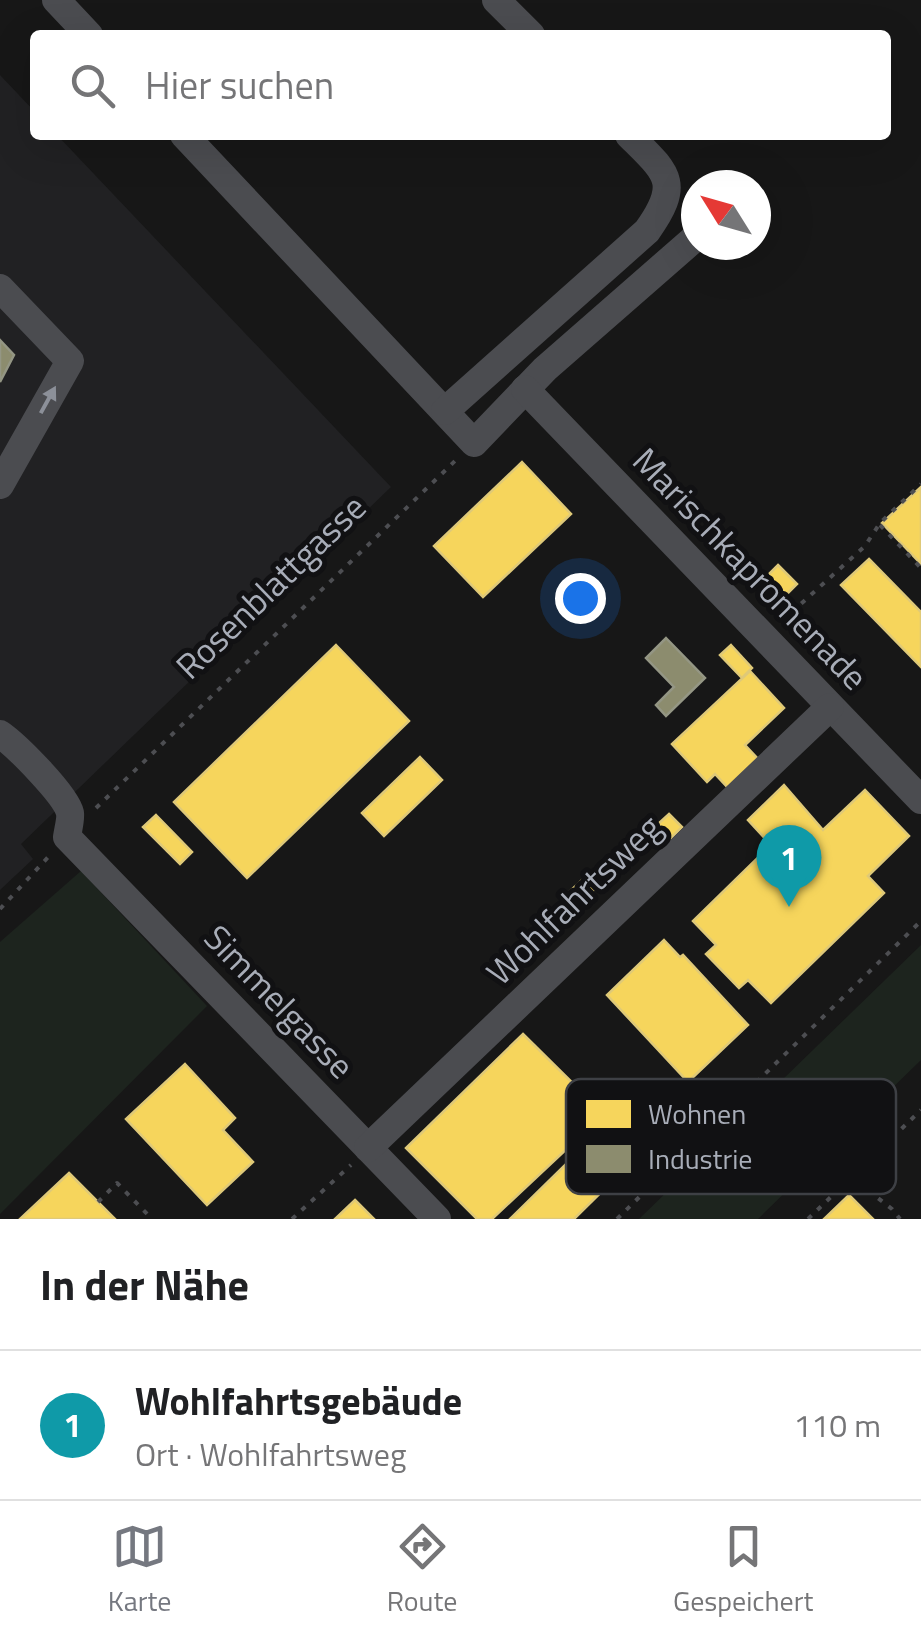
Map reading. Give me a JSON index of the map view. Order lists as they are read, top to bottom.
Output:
{
  "streets": {
    "street": ["Marischkapromenade", "Wohlfahrtsweg", "Simmelgasse"],
    "path": ["Rosenblattgasse"]
  },
  "crossings": [
    ["Marischkapromenade", "Wohlfahrtsweg"],
    ["Rosenblattgasse", "Simmelgasse"],
    ["Wohlfahrtsweg", "Simmelgasse"]
  ],
  "legend": ["Wohnen", "Industrie"],
  "north": "top left",
  "page": {
    "search": "Hier suchen",
    "pins": "1",
    "heading": "In der Nähe",
    "list": [
      {
        "mark": "1",
        "name": "Wohlfahrtsgebäude",
        "note": "Ort · Wohlfahrtsweg",
        "value": "110 m"
      }
    ],
    "nav": ["Karte", "Route", "Gespeichert"]
  }
}
